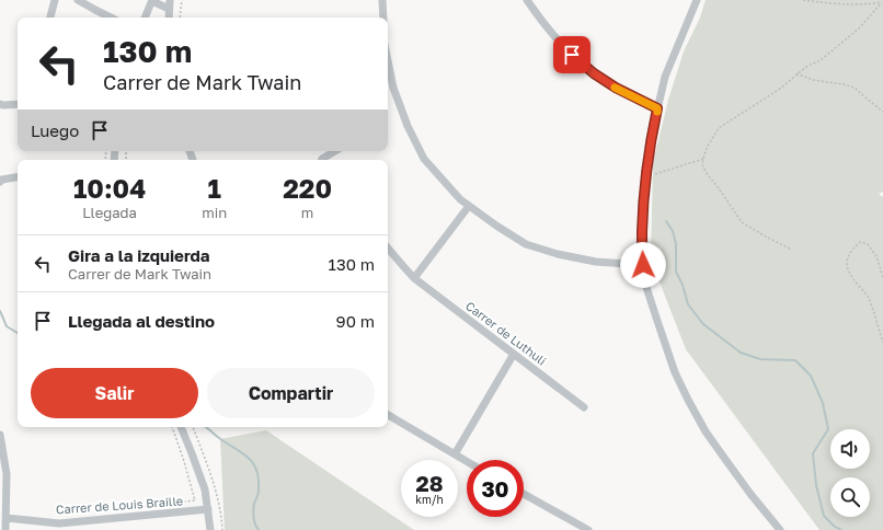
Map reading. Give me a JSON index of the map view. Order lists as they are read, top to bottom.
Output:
{
  "streets": {
    "street": ["Carrer de Luthuli", "Carrer de Louis Braille"]
  },
  "page": {
    "turn": ["130 m", "Carrer de Mark Twain"],
    "then": "Luego",
    "eta": [
      "10:04",
      "Llegada",
      "1",
      "min",
      "220",
      "m"
    ],
    "list": [
      {
        "name": "Gira a la izquierda",
        "note": "Carrer de Mark Twain",
        "value": "130 m"
      },
      {
        "name": "Llegada al destino",
        "value": "90 m"
      }
    ],
    "buttons": ["Salir", "Compartir"],
    "speed": "28 km/h",
    "limit": "30"
  }
}
